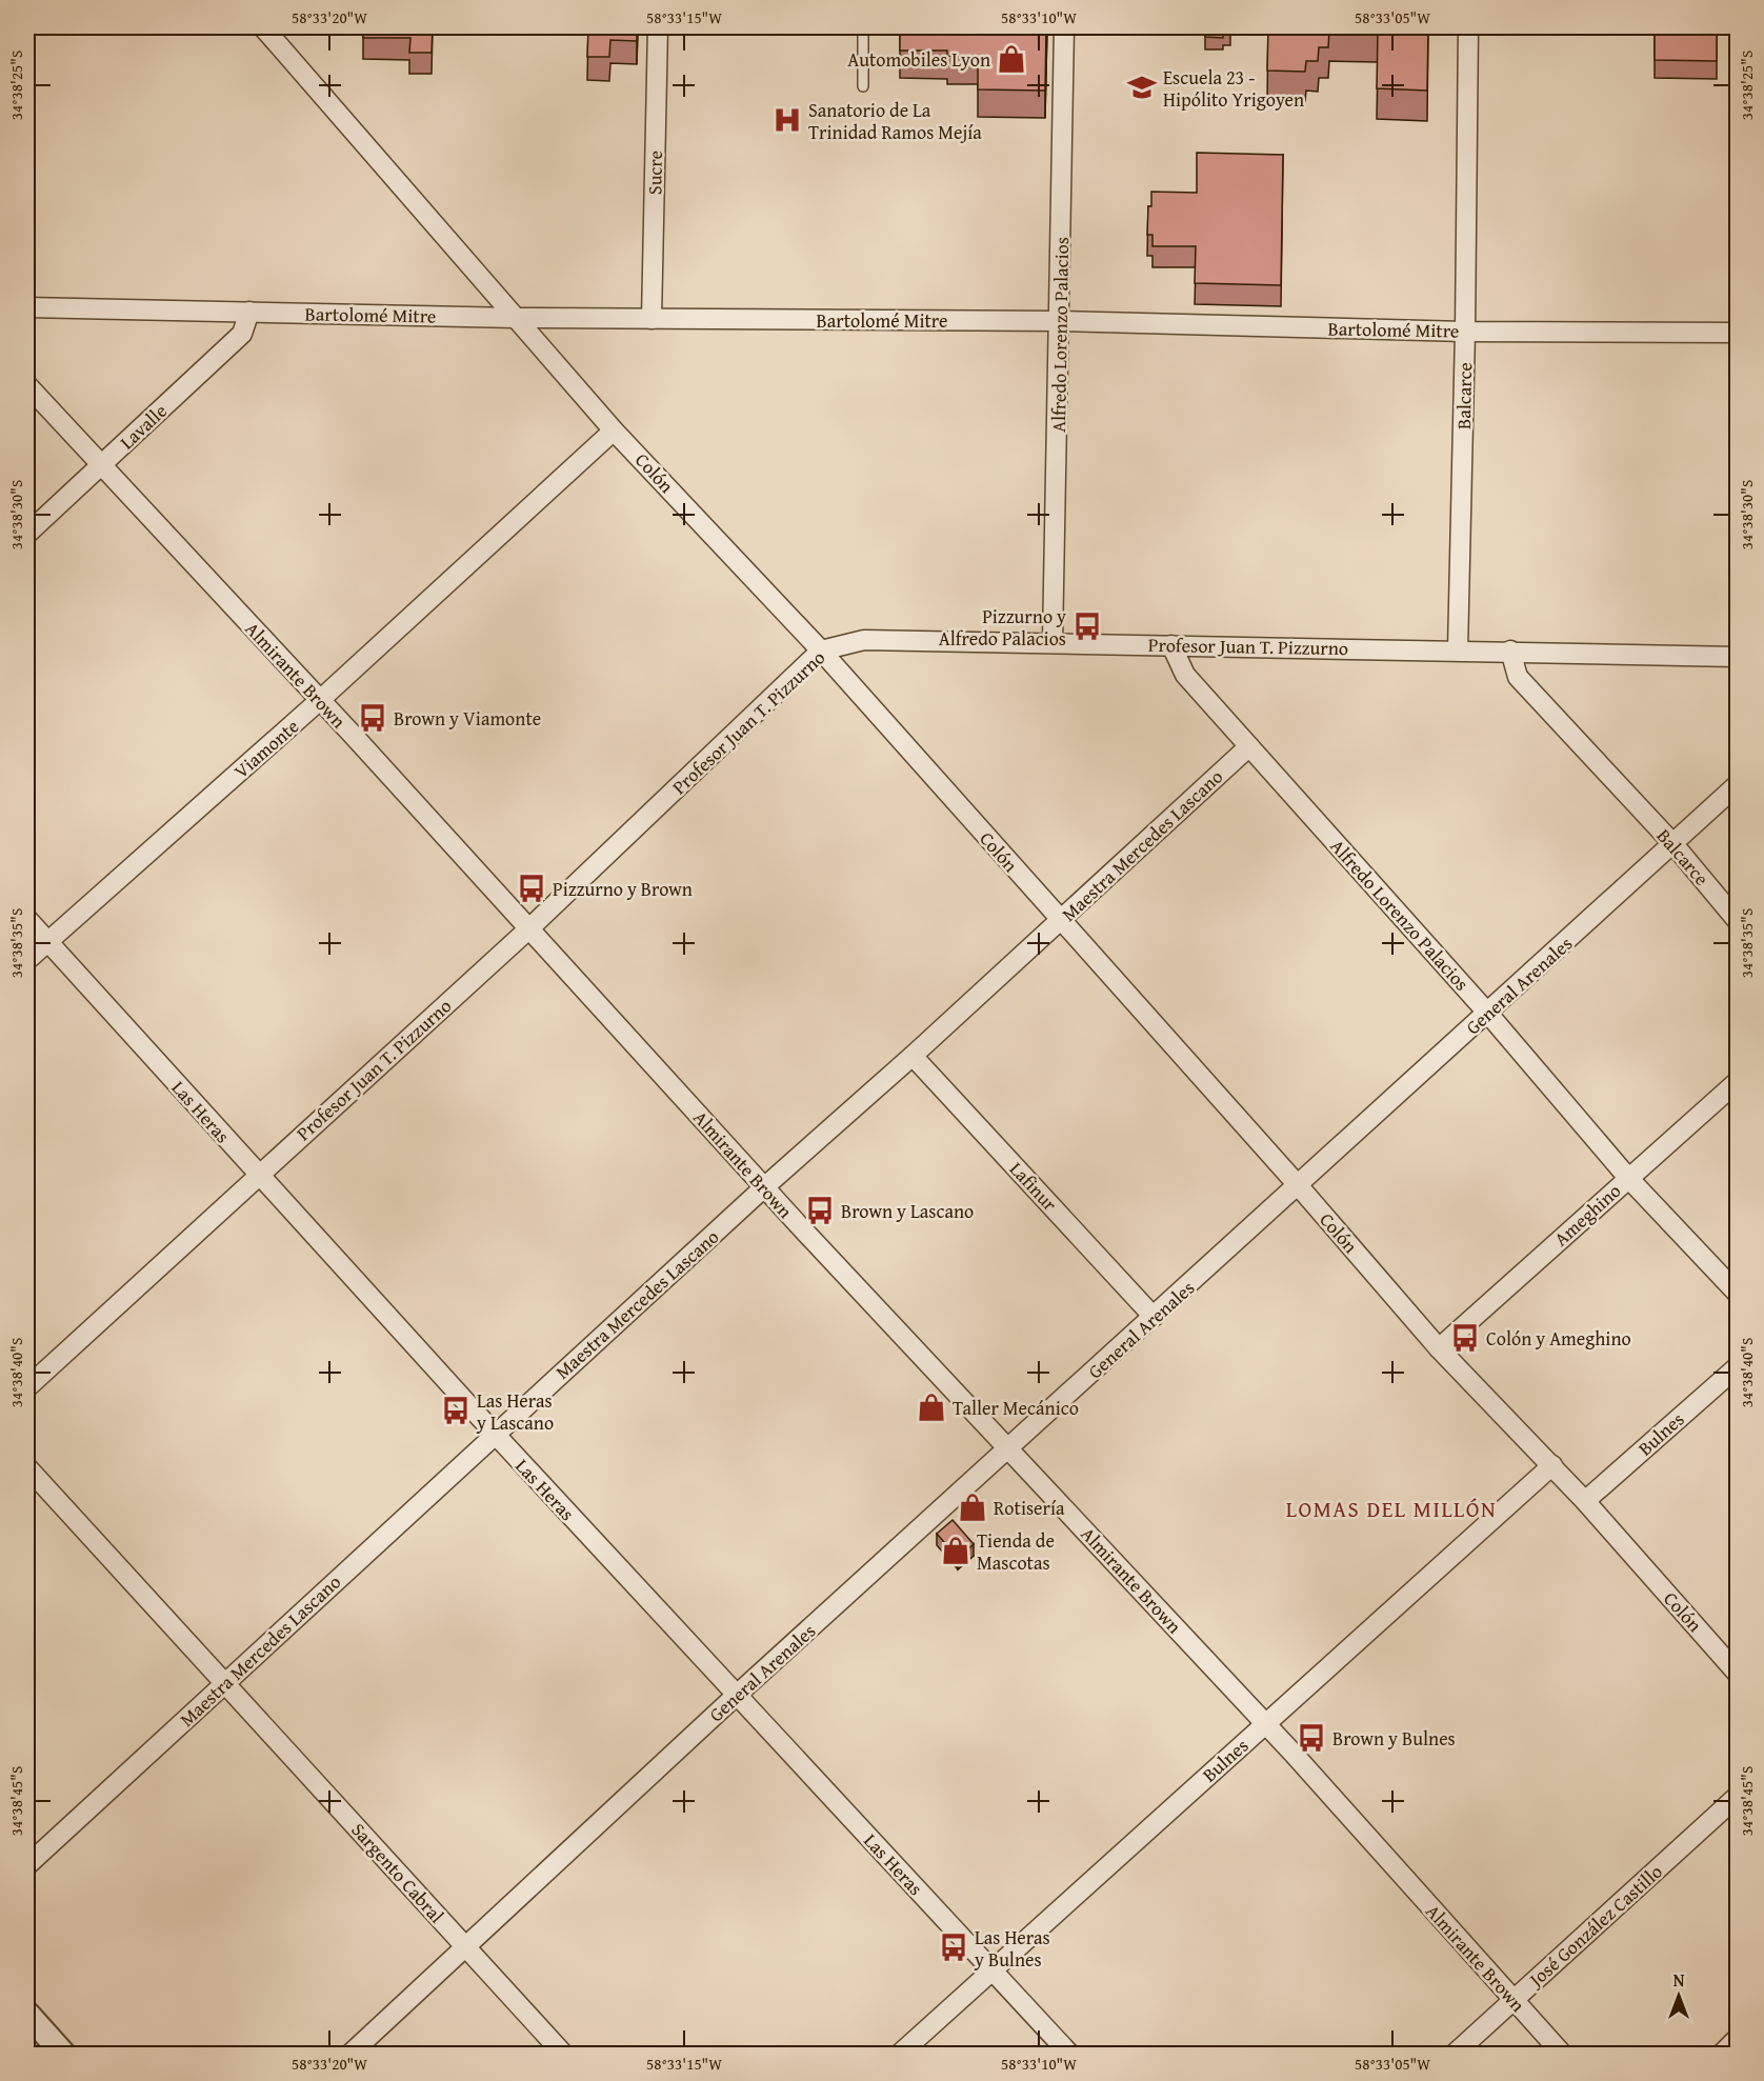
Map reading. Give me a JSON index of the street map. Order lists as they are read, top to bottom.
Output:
{
  "streets": {
    "street": [
      "Sucre",
      "Bartolomé Mitre",
      "Alfredo Lorenzo Palacios",
      "Balcarce",
      "Lavalle",
      "Colón",
      "Profesor Juan T. Pizzurno",
      "Almirante Brown",
      "Viamonte",
      "Maestra Mercedes Lascano",
      "General Arenales",
      "Las Heras",
      "Lafinur",
      "Ameghino",
      "Bulnes",
      "Sargento Cabral",
      "José González Castillo"
    ]
  },
  "crossings": [
    ["Sucre", "Bartolomé Mitre"],
    ["Bartolomé Mitre", "Alfredo Lorenzo Palacios"],
    ["Bartolomé Mitre", "Balcarce"],
    ["Bartolomé Mitre", "Lavalle"],
    ["Bartolomé Mitre", "Colón"],
    ["Alfredo Lorenzo Palacios", "Profesor Juan T. Pizzurno"],
    ["Alfredo Lorenzo Palacios", "Maestra Mercedes Lascano"],
    ["Alfredo Lorenzo Palacios", "General Arenales"],
    ["Alfredo Lorenzo Palacios", "Ameghino"],
    ["Balcarce", "Profesor Juan T. Pizzurno"],
    ["Balcarce", "General Arenales"],
    ["Lavalle", "Almirante Brown"],
    ["Colón", "Profesor Juan T. Pizzurno"],
    ["Colón", "Viamonte"],
    ["Colón", "Maestra Mercedes Lascano"],
    ["Colón", "General Arenales"],
    ["Colón", "Ameghino"],
    ["Colón", "Bulnes"],
    ["Profesor Juan T. Pizzurno", "Almirante Brown"],
    ["Profesor Juan T. Pizzurno", "Las Heras"],
    ["Almirante Brown", "Viamonte"],
    ["Almirante Brown", "Maestra Mercedes Lascano"],
    ["Almirante Brown", "General Arenales"],
    ["Almirante Brown", "Bulnes"],
    ["Almirante Brown", "José González Castillo"],
    ["Viamonte", "Las Heras"],
    ["Maestra Mercedes Lascano", "Las Heras"],
    ["Maestra Mercedes Lascano", "Lafinur"],
    ["Maestra Mercedes Lascano", "Sargento Cabral"],
    ["General Arenales", "Las Heras"],
    ["General Arenales", "Lafinur"],
    ["General Arenales", "Sargento Cabral"],
    ["Las Heras", "Bulnes"]
  ],
  "districts": ["LOMAS DEL MILLÓN"],
  "places": {
    "shop": [
      "Automobiles Lyon",
      "Taller Mecánico",
      "Rotisería",
      "Tienda de Mascotas"
    ],
    "school or university": ["Escuela 23 - Hipólito Yrigoyen"],
    "hospital": ["Sanatorio de La Trinidad Ramos Mejía"],
    "bus stop": [
      "Pizzurno y Alfredo Palacios",
      "Brown y Viamonte",
      "Pizzurno y Brown",
      "Brown y Lascano",
      "Colón y Ameghino",
      "Las Heras y Lascano",
      "Brown y Bulnes",
      "Las Heras y Bulnes"
    ]
  },
  "north": "top",
  "coordinates": [
    "58°33'20\"W",
    "58°33'15\"W",
    "58°33'10\"W",
    "58°33'05\"W",
    "34°38'25\"S",
    "34°38'30\"S",
    "34°38'35\"S",
    "34°38'40\"S",
    "34°38'45\"S"
  ]
}
